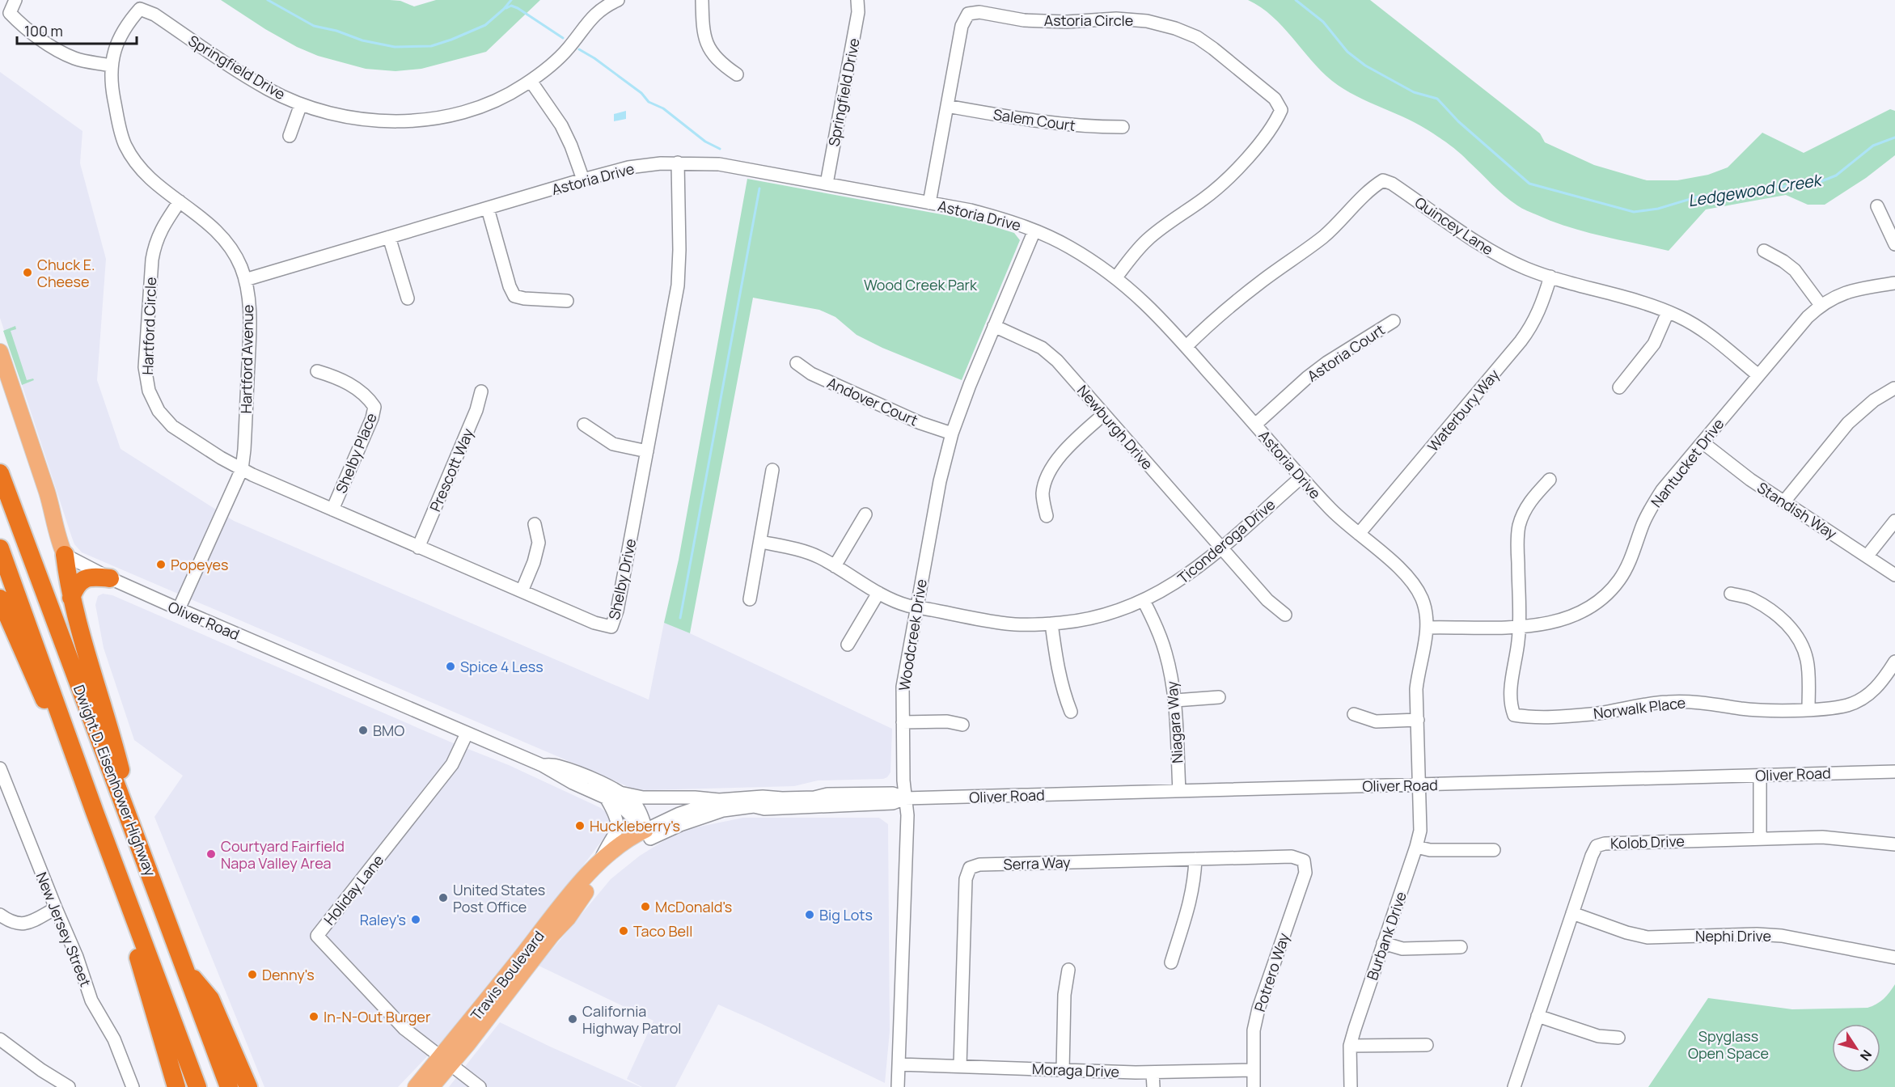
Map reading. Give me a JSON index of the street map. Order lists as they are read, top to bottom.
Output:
{
  "streets": {
    "highway": ["Dwight D. Eisenhower Highway"],
    "main road": ["Travis Boulevard"],
    "street": [
      "Astoria Circle",
      "Springfield Drive",
      "Salem Court",
      "Astoria Drive",
      "Quincey Lane",
      "Hartford Circle",
      "Astoria Court",
      "Hartford Avenue",
      "Andover Court",
      "Waterbury Way",
      "Newburgh Drive",
      "Shelby Place",
      "Nantucket Drive",
      "Prescott Way",
      "Standish Way",
      "Ticonderoga Drive",
      "Shelby Drive",
      "Oliver Road",
      "Woodcreek Drive",
      "Norwalk Place",
      "Niagara Way",
      "Kolob Drive",
      "Serra Way",
      "Holiday Lane",
      "New Jersey Street",
      "Burbank Drive",
      "Nephi Drive",
      "Potrero Way",
      "Moraga Drive"
    ]
  },
  "crossings": [
    ["Astoria Circle", "Salem Court"],
    ["Astoria Circle", "Astoria Drive"],
    ["Springfield Drive", "Astoria Drive"],
    ["Springfield Drive", "Hartford Avenue"],
    ["Astoria Drive", "Quincey Lane"],
    ["Astoria Drive", "Astoria Court"],
    ["Astoria Drive", "Hartford Avenue"],
    ["Astoria Drive", "Waterbury Way"],
    ["Astoria Drive", "Nantucket Drive"],
    ["Astoria Drive", "Ticonderoga Drive"],
    ["Astoria Drive", "Shelby Drive"],
    ["Astoria Drive", "Oliver Road"],
    ["Astoria Drive", "Woodcreek Drive"],
    ["Astoria Drive", "Burbank Drive"],
    ["Quincey Lane", "Waterbury Way"],
    ["Quincey Lane", "Nantucket Drive"],
    ["Hartford Circle", "Hartford Avenue"],
    ["Hartford Circle", "Shelby Drive"],
    ["Hartford Avenue", "Shelby Drive"],
    ["Hartford Avenue", "Oliver Road"],
    ["Andover Court", "Woodcreek Drive"],
    ["Newburgh Drive", "Ticonderoga Drive"],
    ["Newburgh Drive", "Woodcreek Drive"],
    ["Shelby Place", "Shelby Drive"],
    ["Nantucket Drive", "Standish Way"],
    ["Nantucket Drive", "Norwalk Place"],
    ["Prescott Way", "Shelby Drive"],
    ["Ticonderoga Drive", "Woodcreek Drive"],
    ["Ticonderoga Drive", "Niagara Way"],
    ["Oliver Road", "Woodcreek Drive"],
    ["Oliver Road", "Niagara Way"],
    ["Oliver Road", "Holiday Lane"],
    ["Oliver Road", "Burbank Drive"],
    ["Oliver Road", "Travis Boulevard"],
    ["Woodcreek Drive", "Moraga Drive"],
    ["Kolob Drive", "Nephi Drive"],
    ["Serra Way", "Potrero Way"],
    ["Serra Way", "Moraga Drive"],
    ["Holiday Lane", "Travis Boulevard"],
    ["Potrero Way", "Moraga Drive"]
  ],
  "water": ["Ledgewood Creek"],
  "parks": ["Wood Creek Park", "Spyglass Open Space"],
  "places": [
    "Chuck E. Cheese",
    "Popeyes",
    "Spice 4 Less",
    "BMO",
    "Huckleberry's",
    "Courtyard Fairfield Napa Valley Area",
    "United States Post Office",
    "McDonald's",
    "Big Lots",
    "Raley's",
    "Taco Bell",
    "Denny's",
    "In-N-Out Burger",
    "California Highway Patrol"
  ],
  "scale_bar": "100 m",
  "north": "bottom right"
}
